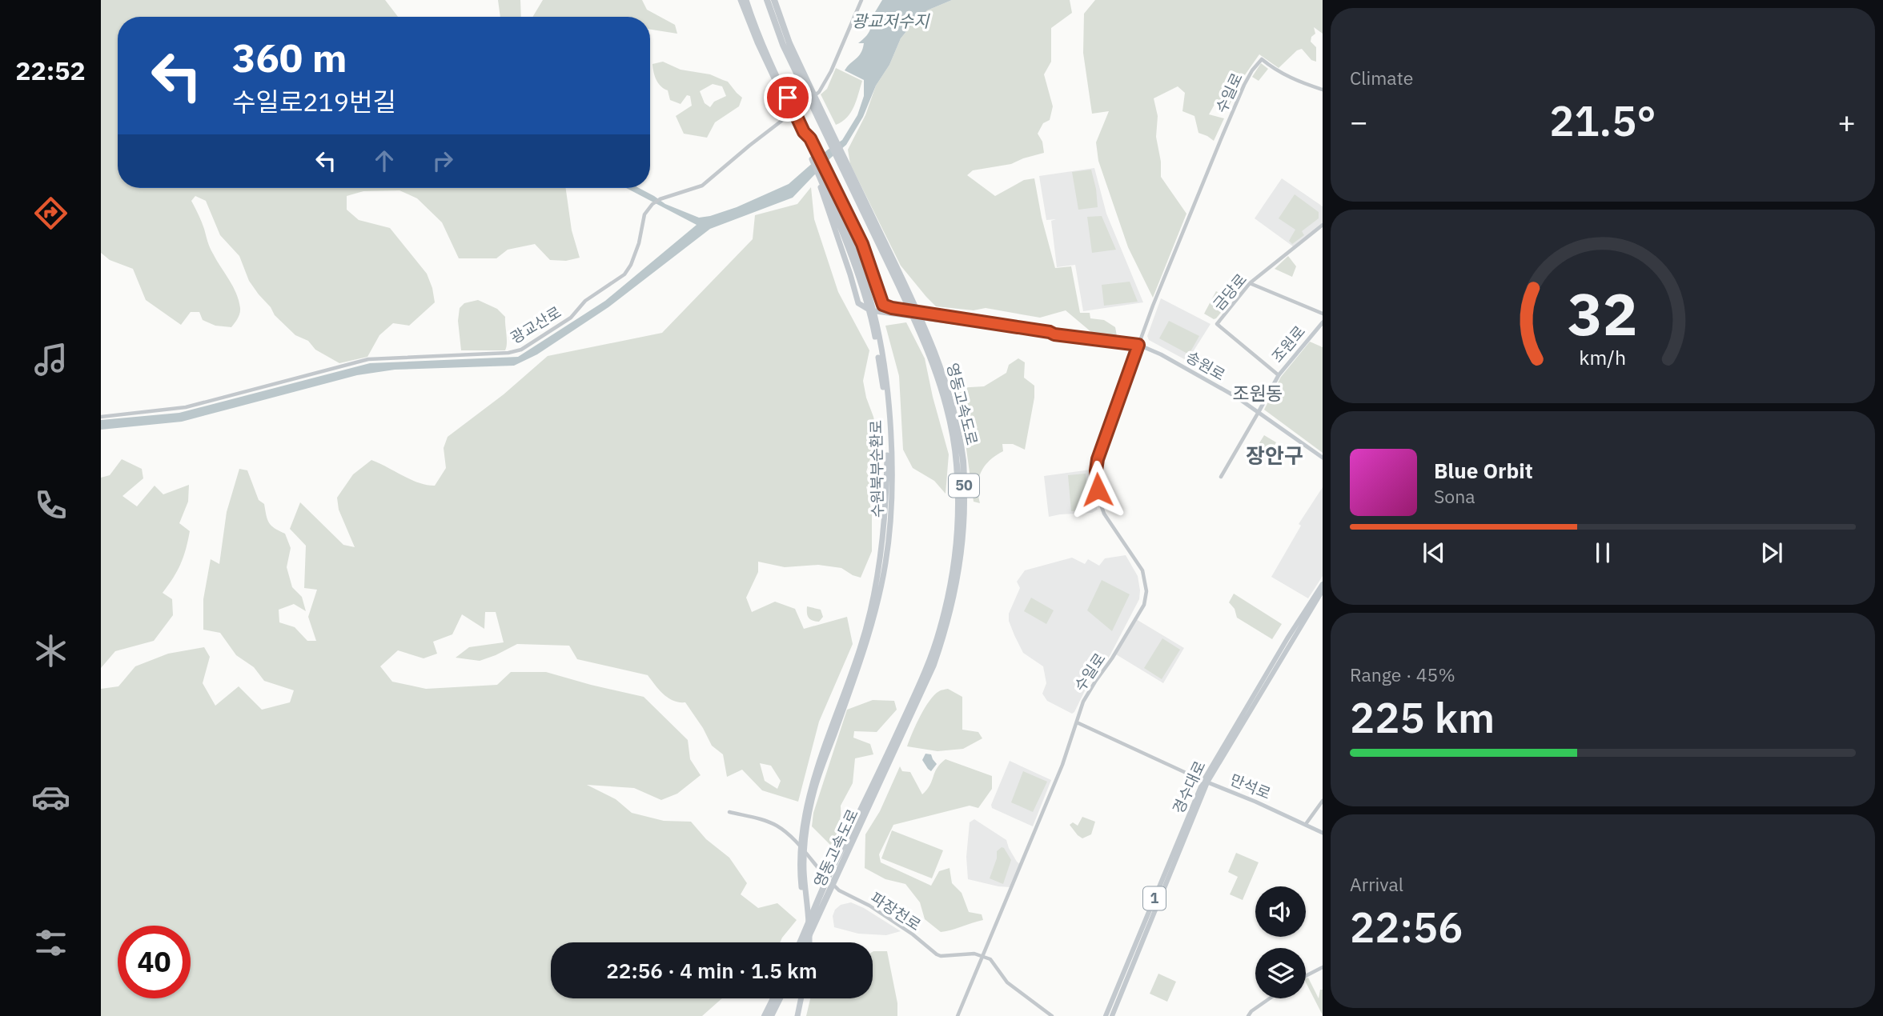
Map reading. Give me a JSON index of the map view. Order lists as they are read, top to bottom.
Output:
{
  "streets": {
    "highway": ["영동고속도로", "수원북부순환로", "50"],
    "main road": [
      "조원로",
      "송원로",
      "만석로",
      "경수대로",
      "1"
    ],
    "street": [
      "수일로",
      "금당로",
      "광교산로",
      "파장천로"
    ]
  },
  "crossings": [
    ["수일로", "송원로"],
    ["수일로", "만석로"],
    ["수일로", "파장천로"],
    ["금당로", "조원로"],
    ["조원로", "송원로"],
    ["만석로", "경수대로"]
  ],
  "districts": ["조원동", "장안구"],
  "water": ["광교저수지"],
  "page": {
    "tabs": "22:52",
    "tile": [
      "Climate",
      ["Range · 45%", "225 km"],
      ["Arrival", "22:56"]
    ],
    "turn": ["360 m", "수일로219번길"],
    "heat": ["−", "21.5°", "+"],
    "song": ["Blue Orbit", "Sona"],
    "limit": "40",
    "trip": "22:56 · 4 min · 1.5 km",
    "gauge": ["32", "km/h"]
  }
}
